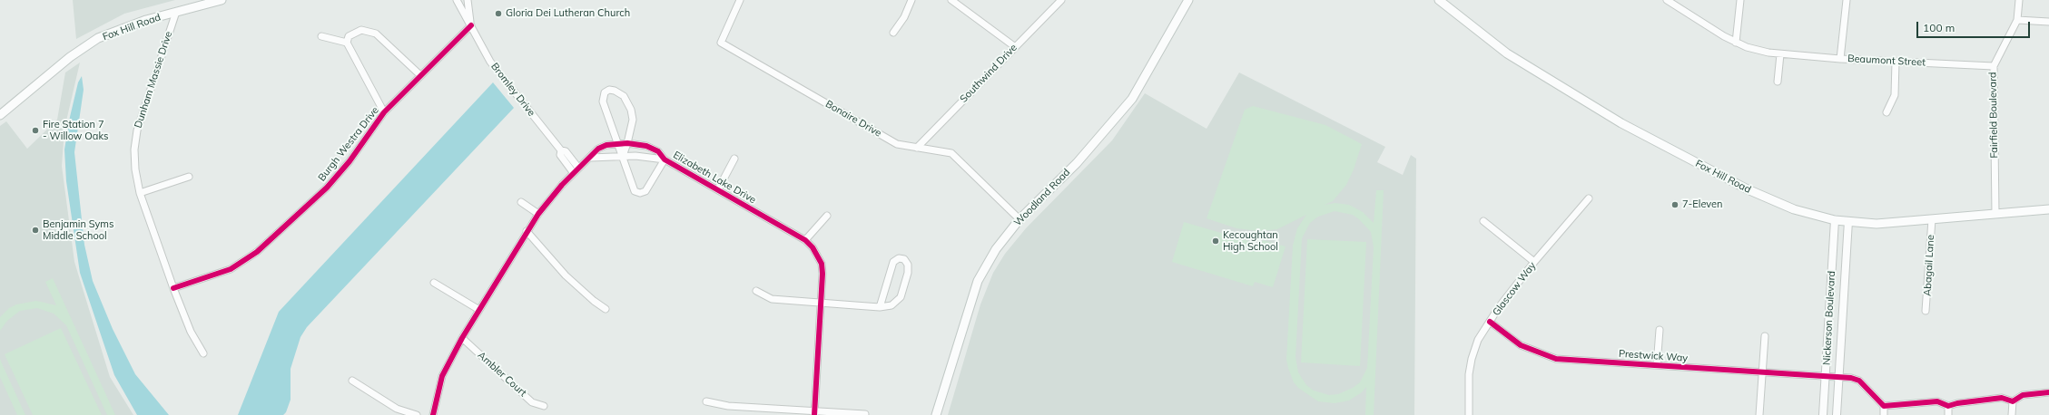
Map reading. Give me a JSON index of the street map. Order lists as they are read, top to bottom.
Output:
{
  "streets": {
    "main road": ["Fox Hill Road", "Woodland Road"],
    "street": [
      "Beaumont Street",
      "Southwind Drive",
      "Dunham Massie Drive",
      "Bromley Drive",
      "Fairfield Boulevard",
      "Bonaire Drive",
      "Burgh Westra Drive",
      "Elizabeth Lake Drive",
      "Abagail Lane",
      "Glascow Way",
      "Nickerson Boulevard",
      "Prestwick Way",
      "Ambler Court"
    ]
  },
  "crossings": [
    ["Fox Hill Road", "Dunham Massie Drive"],
    ["Fox Hill Road", "Fairfield Boulevard"],
    ["Fox Hill Road", "Abagail Lane"],
    ["Fox Hill Road", "Nickerson Boulevard"],
    ["Beaumont Street", "Fairfield Boulevard"],
    ["Southwind Drive", "Bonaire Drive"],
    ["Dunham Massie Drive", "Burgh Westra Drive"],
    ["Bromley Drive", "Burgh Westra Drive"],
    ["Bromley Drive", "Elizabeth Lake Drive"],
    ["Bonaire Drive", "Woodland Road"],
    ["Elizabeth Lake Drive", "Ambler Court"],
    ["Glascow Way", "Prestwick Way"],
    ["Nickerson Boulevard", "Prestwick Way"]
  ],
  "places": [
    "Gloria Dei Lutheran Church",
    "Fire Station 7 - Willow Oaks",
    "7-Eleven",
    "Benjamin Syms Middle School",
    "Kecoughtan High School"
  ],
  "scale_bar": "100 m"
}
